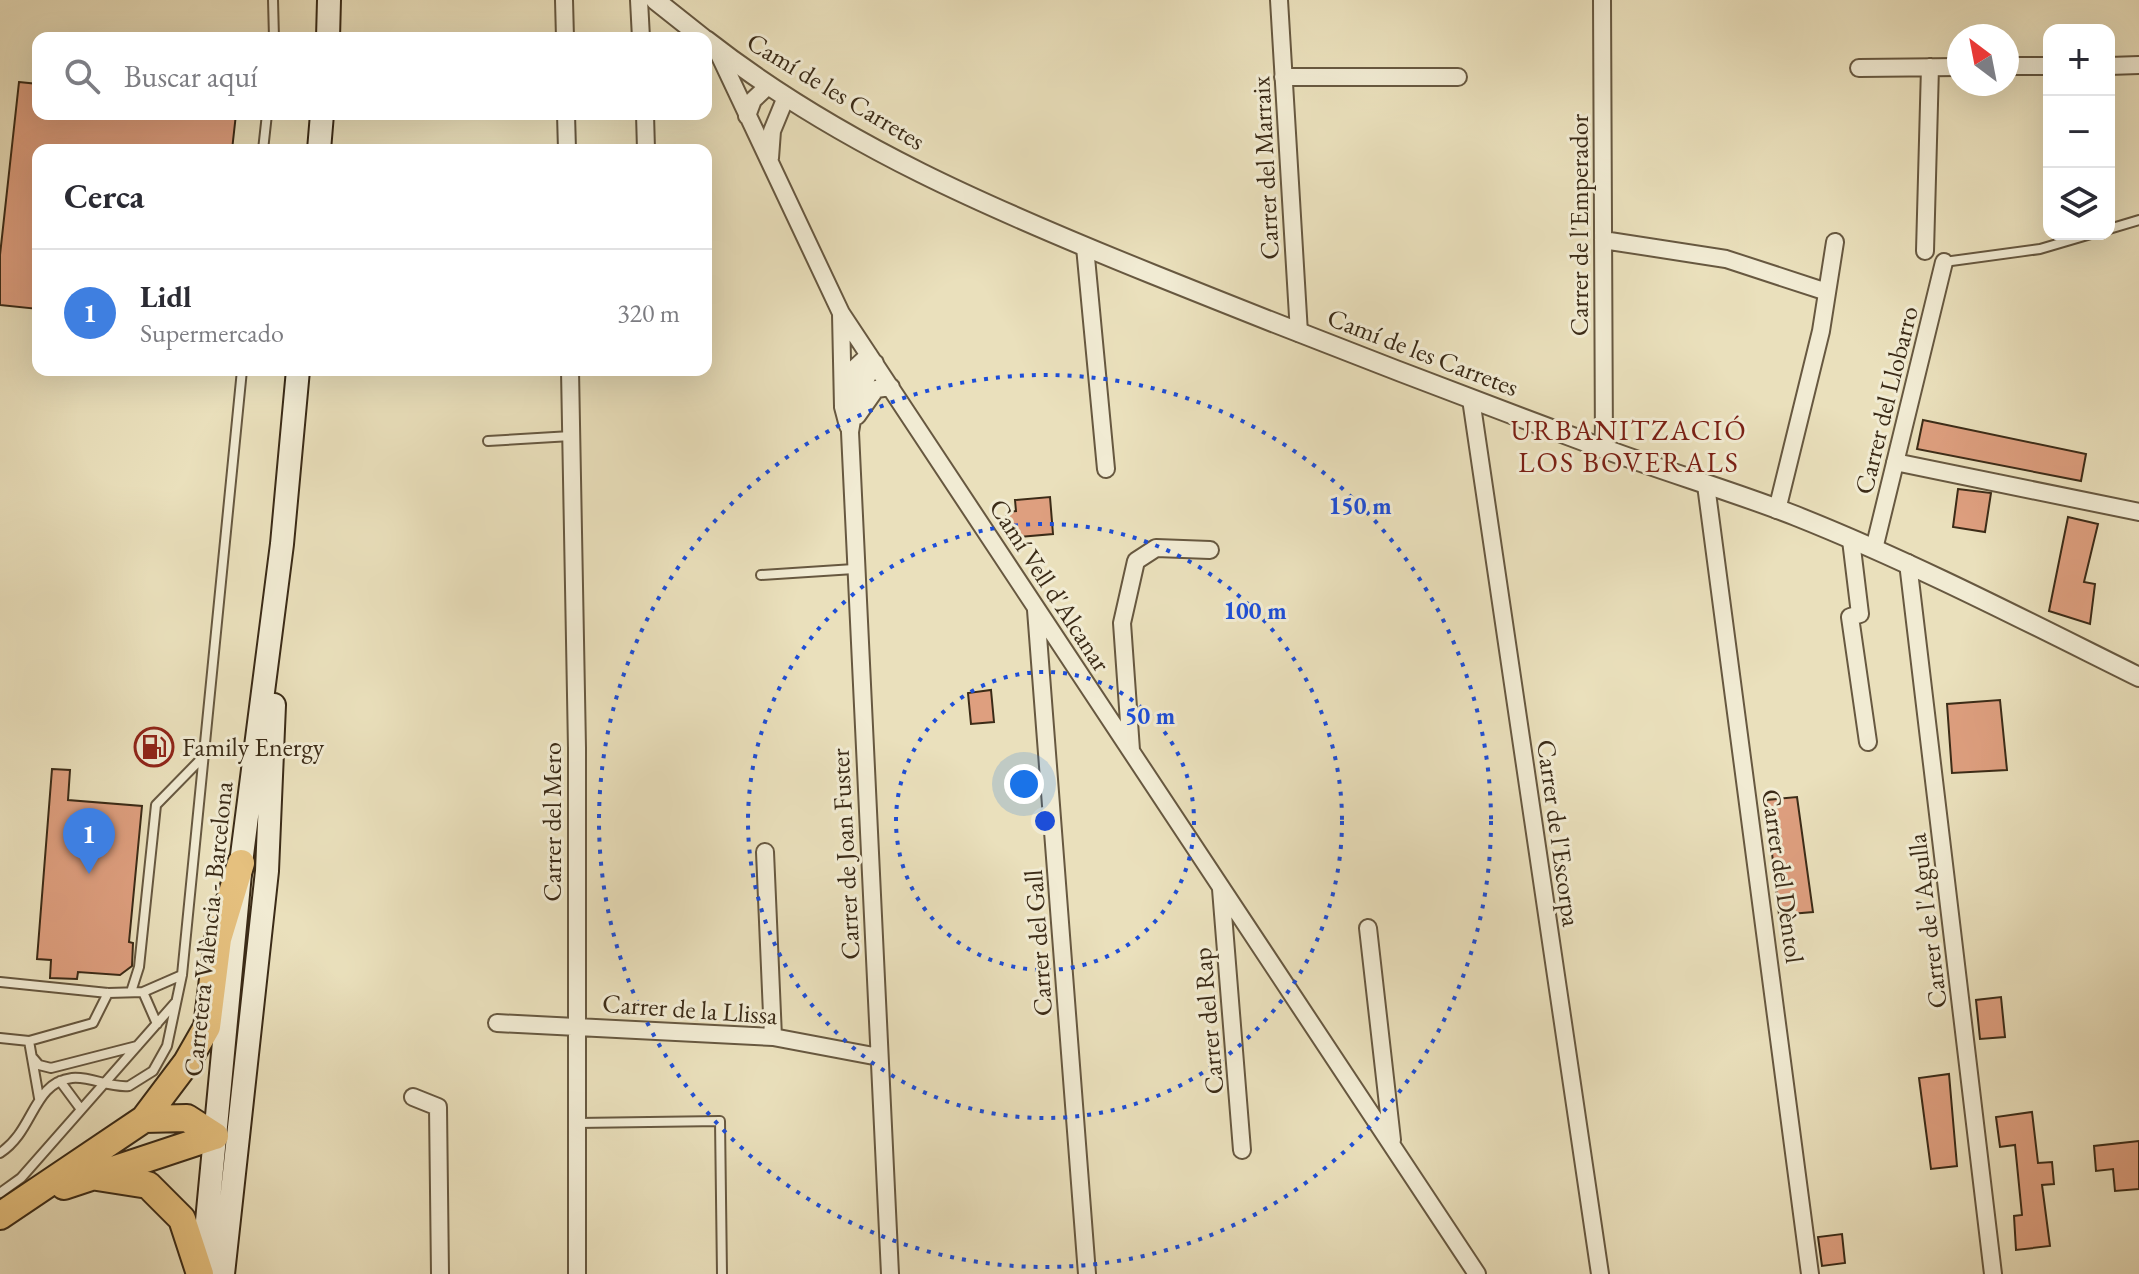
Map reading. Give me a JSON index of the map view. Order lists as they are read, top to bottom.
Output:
{
  "streets": {
    "main road": ["Carretera València - Barcelona"],
    "street": [
      "Camí de les Carretes",
      "Carrer del Marraix",
      "Carrer de l'Emperador",
      "Carrer del Llobarro",
      "Camí Vell d'Alcanar",
      "Carrer del Mero",
      "Carrer de l'Escorpa",
      "Carrer de Joan Fuster",
      "Carrer del Dèntol",
      "Carrer de l'Agulla",
      "Carrer del Gall",
      "Carrer de la Llissa",
      "Carrer del Rap"
    ]
  },
  "crossings": [
    ["Camí de les Carretes", "Carrer del Marraix"],
    ["Camí de les Carretes", "Carrer de l'Emperador"],
    ["Camí de les Carretes", "Carrer del Llobarro"],
    ["Camí de les Carretes", "Carrer de l'Escorpa"],
    ["Camí de les Carretes", "Carrer del Dèntol"],
    ["Camí de les Carretes", "Carrer de l'Agulla"],
    ["Camí Vell d'Alcanar", "Carrer de Joan Fuster"],
    ["Camí Vell d'Alcanar", "Carrer del Gall"],
    ["Camí Vell d'Alcanar", "Carrer del Rap"],
    ["Carrer del Mero", "Carrer de la Llissa"],
    ["Carrer de Joan Fuster", "Carrer de la Llissa"]
  ],
  "districts": ["URBANITZACIÓ LOS BOVERALS"],
  "places": {
    "fuel station": ["Family Energy"]
  },
  "north": "top left",
  "page": {
    "map_buttons": ["+", "−"],
    "search": "Buscar aquí",
    "heading": "Cerca",
    "list": [
      {
        "mark": "1",
        "name": "Lidl",
        "note": "Supermercado",
        "value": "320 m"
      }
    ],
    "pins": "1"
  },
  "rings": ["150 m", "100 m", "50 m"]
}
